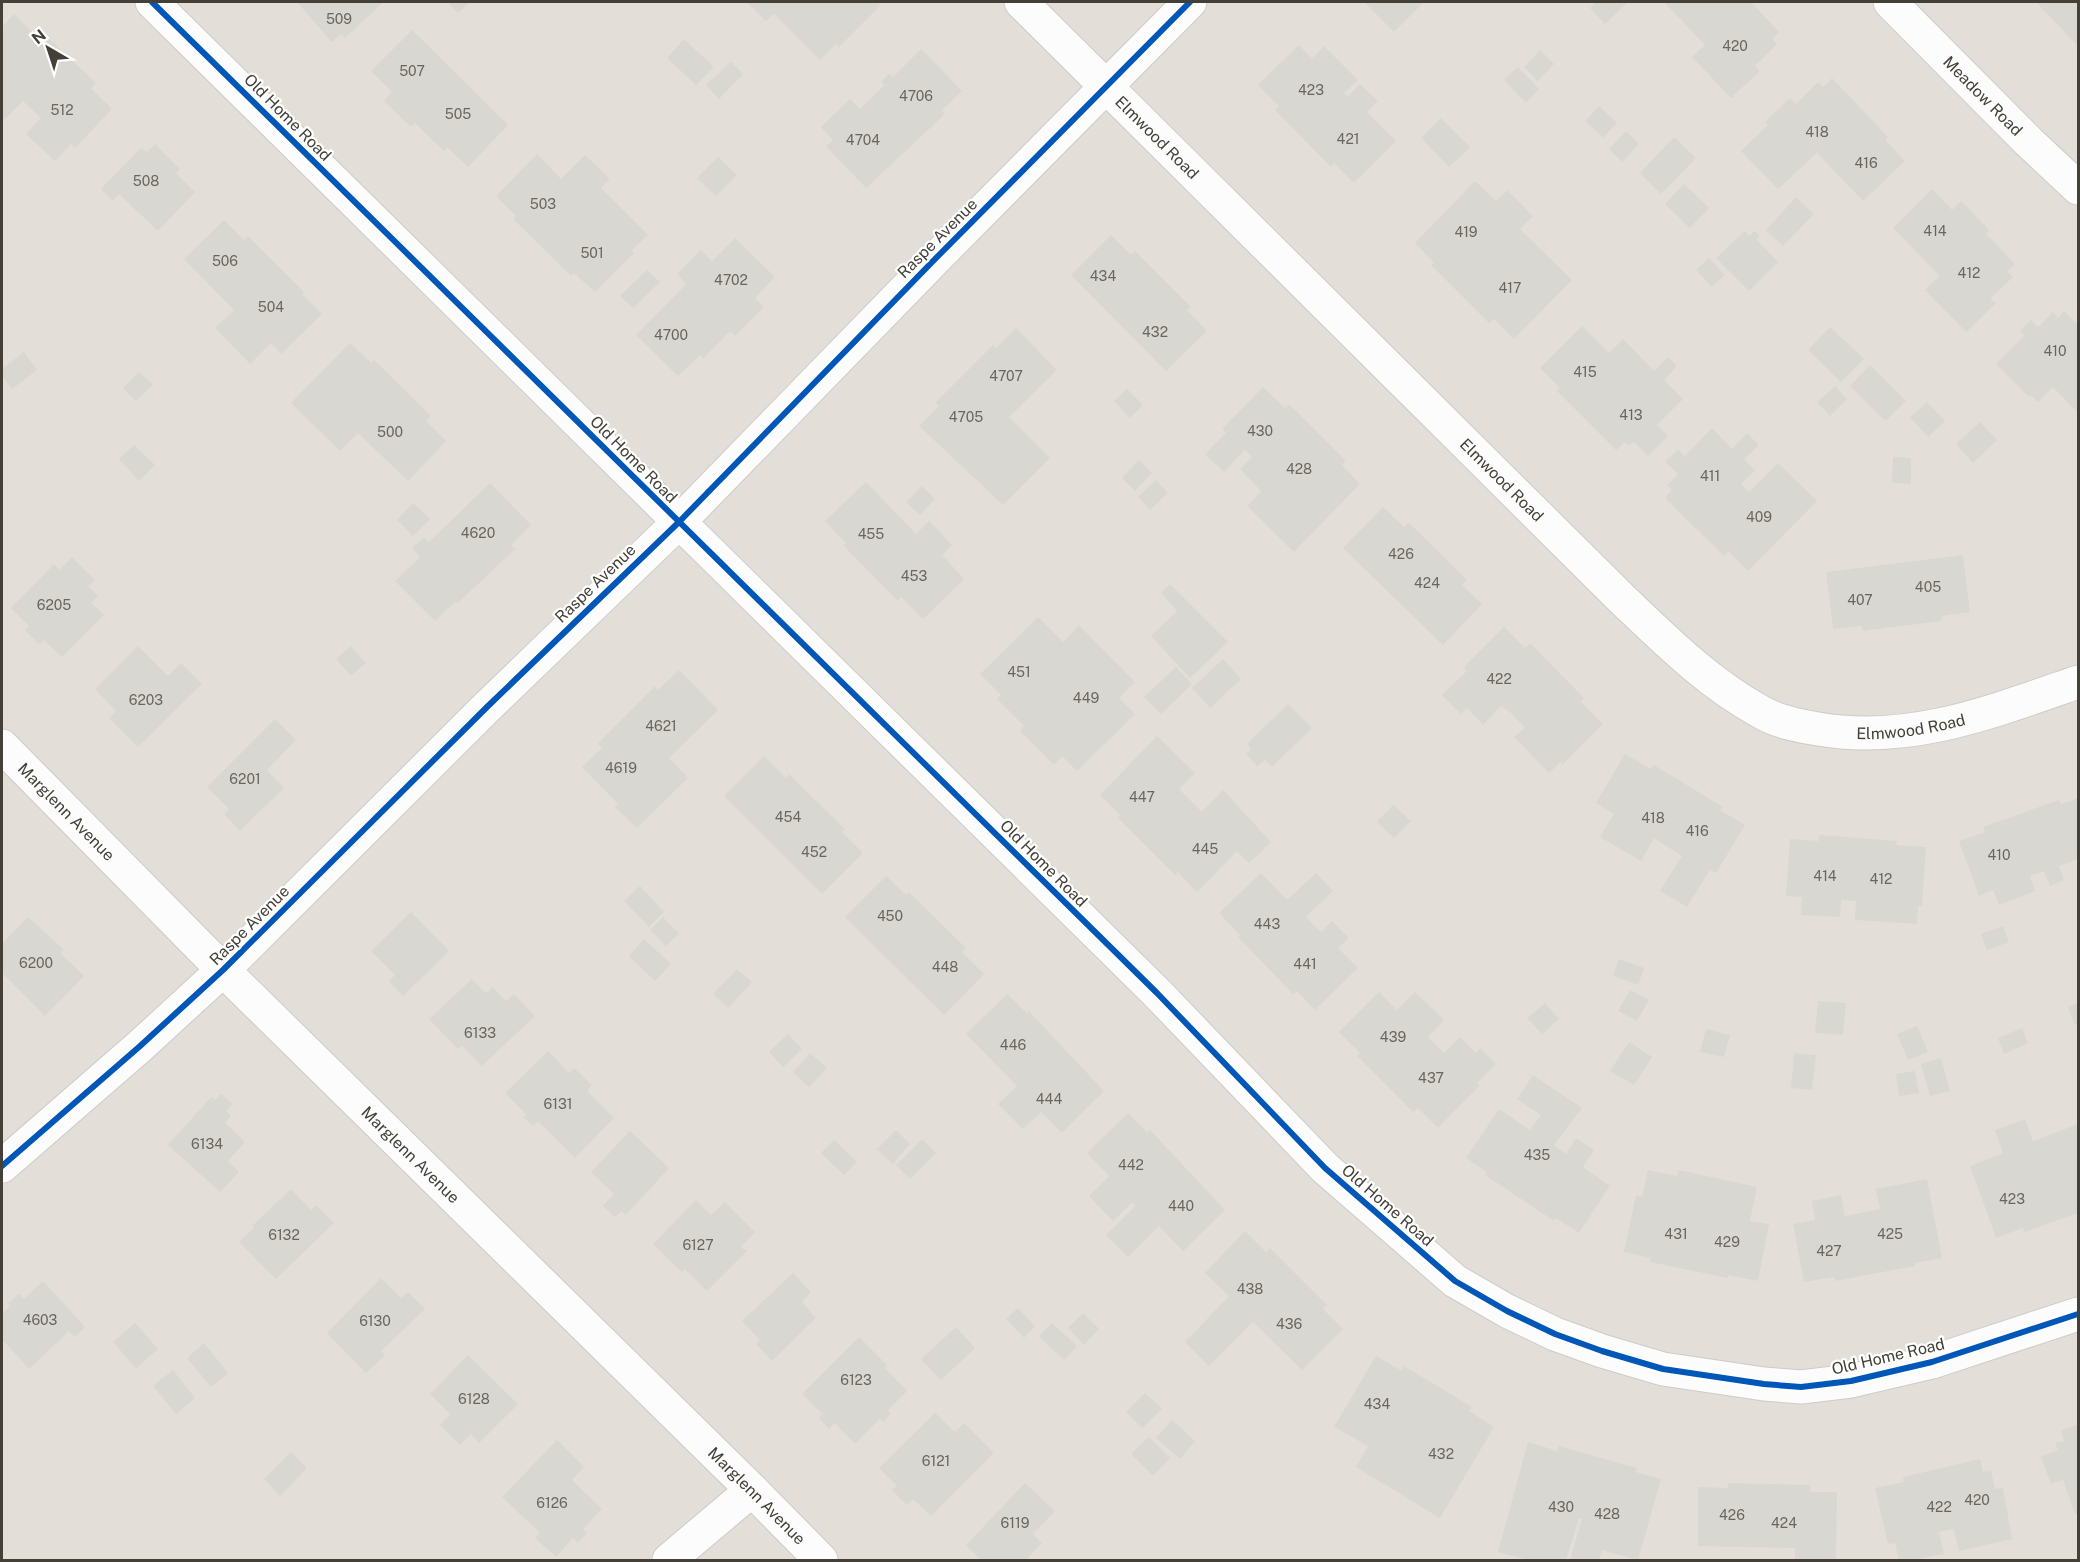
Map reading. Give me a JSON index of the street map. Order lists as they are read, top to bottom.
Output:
{
  "streets": {
    "street": [
      "Meadow Road",
      "Old Home Road",
      "Elmwood Road",
      "Raspe Avenue",
      "Marglenn Avenue"
    ]
  },
  "crossings": [
    ["Old Home Road", "Raspe Avenue"],
    ["Elmwood Road", "Raspe Avenue"],
    ["Raspe Avenue", "Marglenn Avenue"]
  ],
  "house_numbers": [
    "509",
    "420",
    "507",
    "423",
    "4706",
    "512",
    "505",
    "418",
    "421",
    "4704",
    "416",
    "508",
    "503",
    "414",
    "419",
    "501",
    "506",
    "412",
    "434",
    "4702",
    "417",
    "504",
    "432",
    "4700",
    "410",
    "415",
    "4707",
    "413",
    "4705",
    "430",
    "500",
    "428",
    "411",
    "409",
    "4620",
    "455",
    "426",
    "453",
    "424",
    "405",
    "407",
    "6205",
    "451",
    "422",
    "449",
    "6203",
    "4621",
    "4619",
    "6201",
    "447",
    "454",
    "418",
    "416",
    "445",
    "452",
    "410",
    "414",
    "412",
    "450",
    "443",
    "6200",
    "441",
    "448",
    "6133",
    "439",
    "446",
    "437",
    "444",
    "6131",
    "6134",
    "435",
    "442",
    "423",
    "440",
    "431",
    "425",
    "6132",
    "429",
    "6127",
    "427",
    "438",
    "4603",
    "6130",
    "436",
    "6123",
    "6128",
    "434",
    "432",
    "6121",
    "420",
    "6126",
    "430",
    "422",
    "428",
    "426",
    "6119",
    "424"
  ],
  "north": "top left"
}
